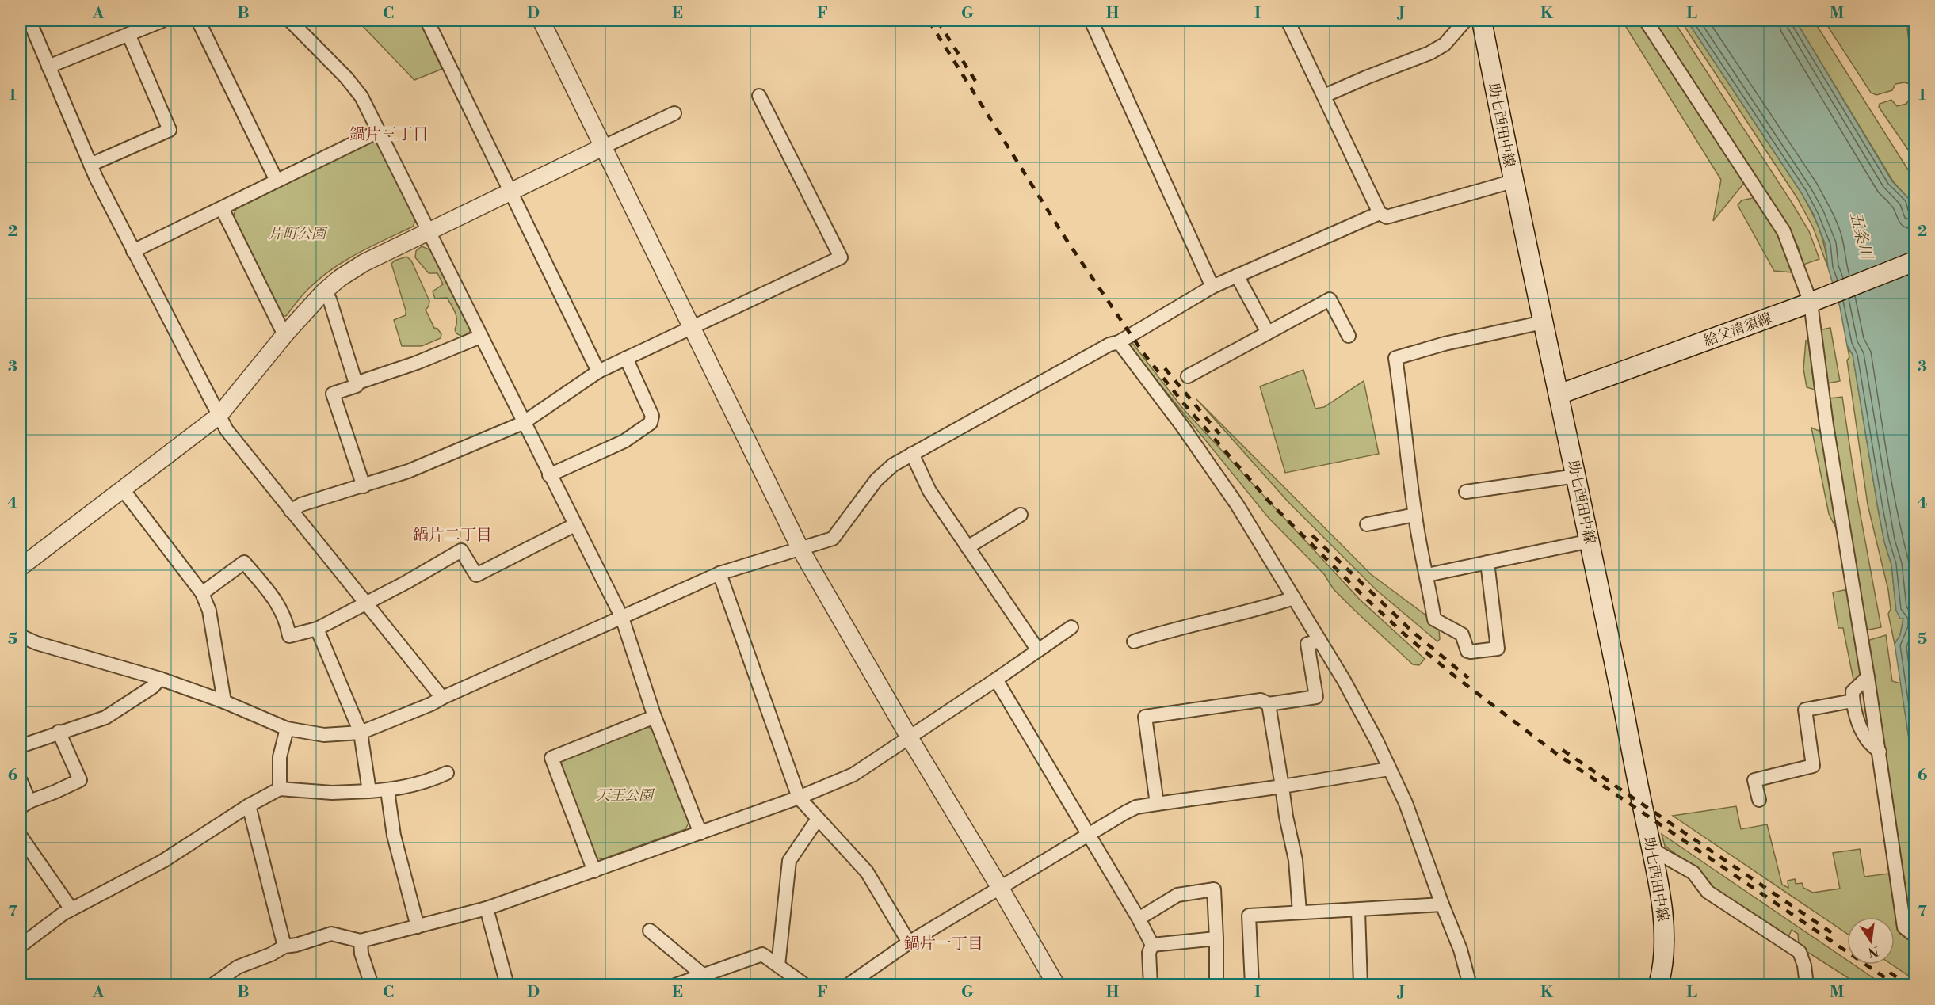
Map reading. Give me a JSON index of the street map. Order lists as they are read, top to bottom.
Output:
{
  "streets": {
    "main road": ["助七西田中線", "給父清須線"]
  },
  "crossings": [
    ["助七西田中線", "給父清須線"]
  ],
  "districts": ["鍋片三丁目", "鍋片二丁目", "鍋片一丁目"],
  "water": ["五条川"],
  "parks": ["片町公園", "天王公園"],
  "north": "bottom",
  "grid": {
    "columns": [
      "A",
      "B",
      "C",
      "D",
      "E",
      "F",
      "G",
      "H",
      "I",
      "J",
      "K",
      "L",
      "M"
    ],
    "rows": [
      "1",
      "2",
      "3",
      "4",
      "5",
      "6",
      "7"
    ]
  }
}
